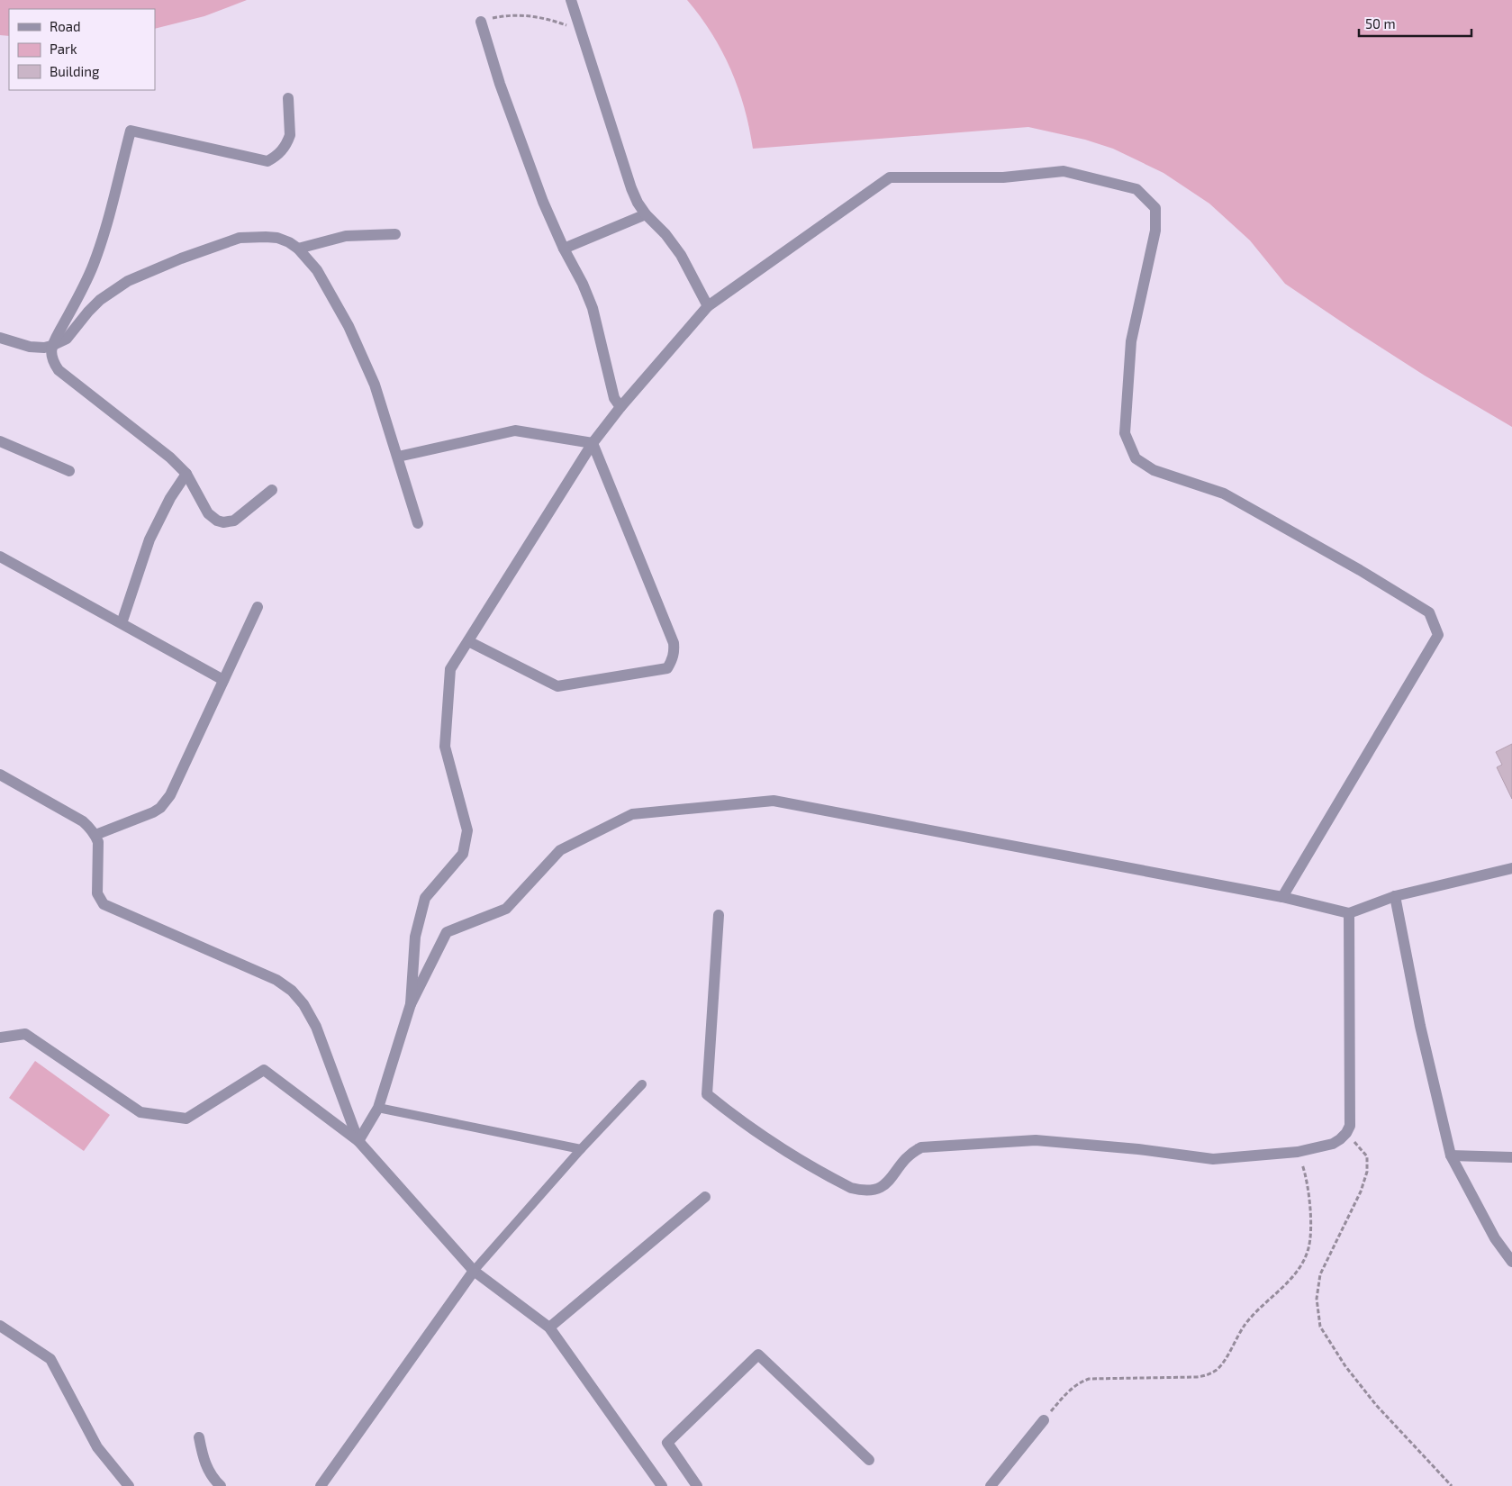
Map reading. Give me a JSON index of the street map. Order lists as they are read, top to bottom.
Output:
{
  "legend": ["Road", "Park", "Building"],
  "scale_bar": "50 m"
}
